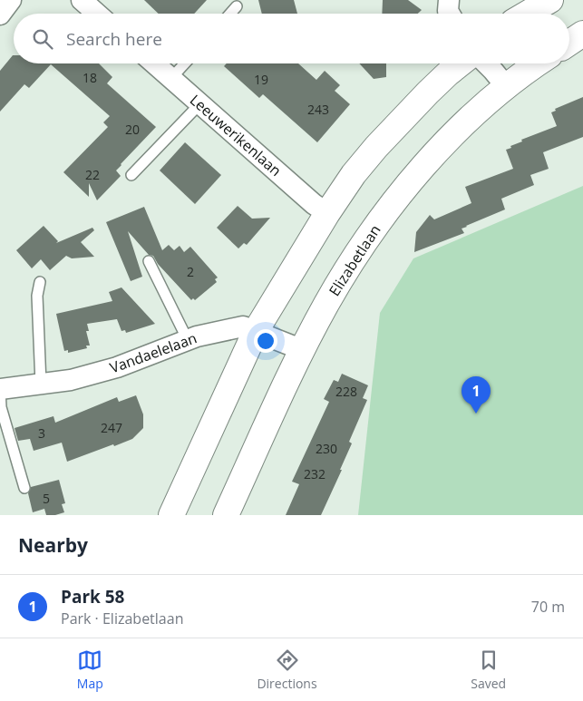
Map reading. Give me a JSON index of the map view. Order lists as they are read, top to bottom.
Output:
{
  "streets": {
    "main road": ["Elizabetlaan"],
    "street": ["Leeuwerikenlaan", "Vandaelelaan"]
  },
  "crossings": [
    ["Elizabetlaan", "Vandaelelaan"]
  ],
  "house_numbers": [
    "18",
    "19",
    "243",
    "20",
    "22",
    "2",
    "228",
    "247",
    "3",
    "230",
    "232",
    "5"
  ],
  "page": {
    "search": "Search here",
    "pins": "1",
    "heading": "Nearby",
    "list": [
      {
        "mark": "1",
        "name": "Park 58",
        "note": "Park · Elizabetlaan",
        "value": "70 m"
      }
    ],
    "nav": ["Map", "Directions", "Saved"]
  }
}
